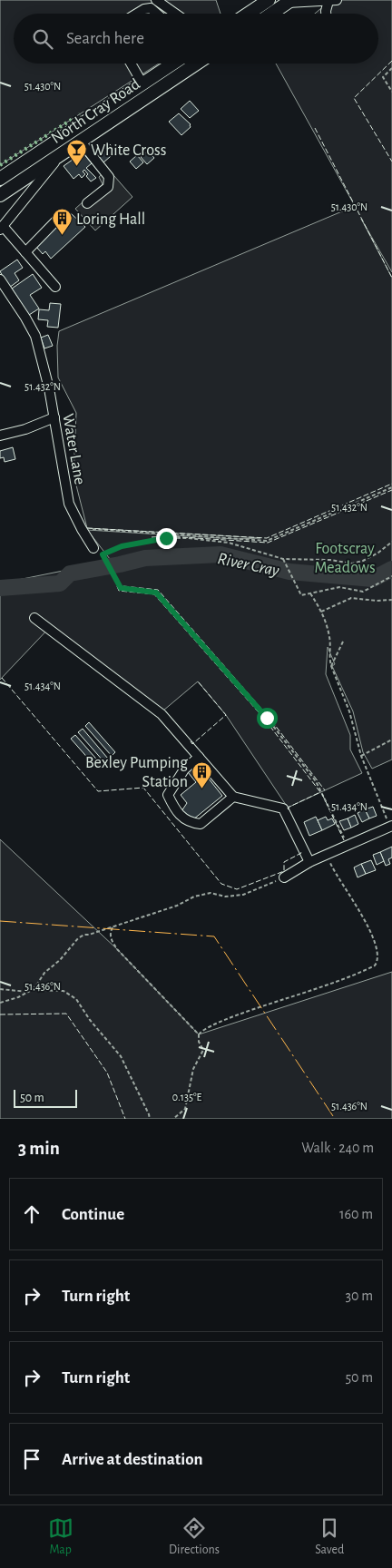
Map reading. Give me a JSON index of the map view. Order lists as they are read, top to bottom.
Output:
{
  "streets": {
    "main road": ["North Cray Road"],
    "street": ["Water Lane"]
  },
  "water": ["River Cray"],
  "parks": ["Footscray Meadows"],
  "places": {
    "bar": ["White Cross"],
    "building": ["Loring Hall", "Bexley Pumping Station"]
  },
  "scale_bar": "50 m",
  "page": {
    "search": "Search here",
    "scale": "50 m",
    "heading": ["3 min", "Walk · 240 m"],
    "list": [
      ["Continue", "160 m"],
      ["Turn right", "30 m"],
      ["Turn right", "50 m"],
      "Arrive at destination"
    ],
    "nav": ["Map", "Directions", "Saved"]
  },
  "coordinates": [
    "51.430°N",
    "51.432°N",
    "51.434°N",
    "51.436°N",
    "0.135°E"
  ]
}
